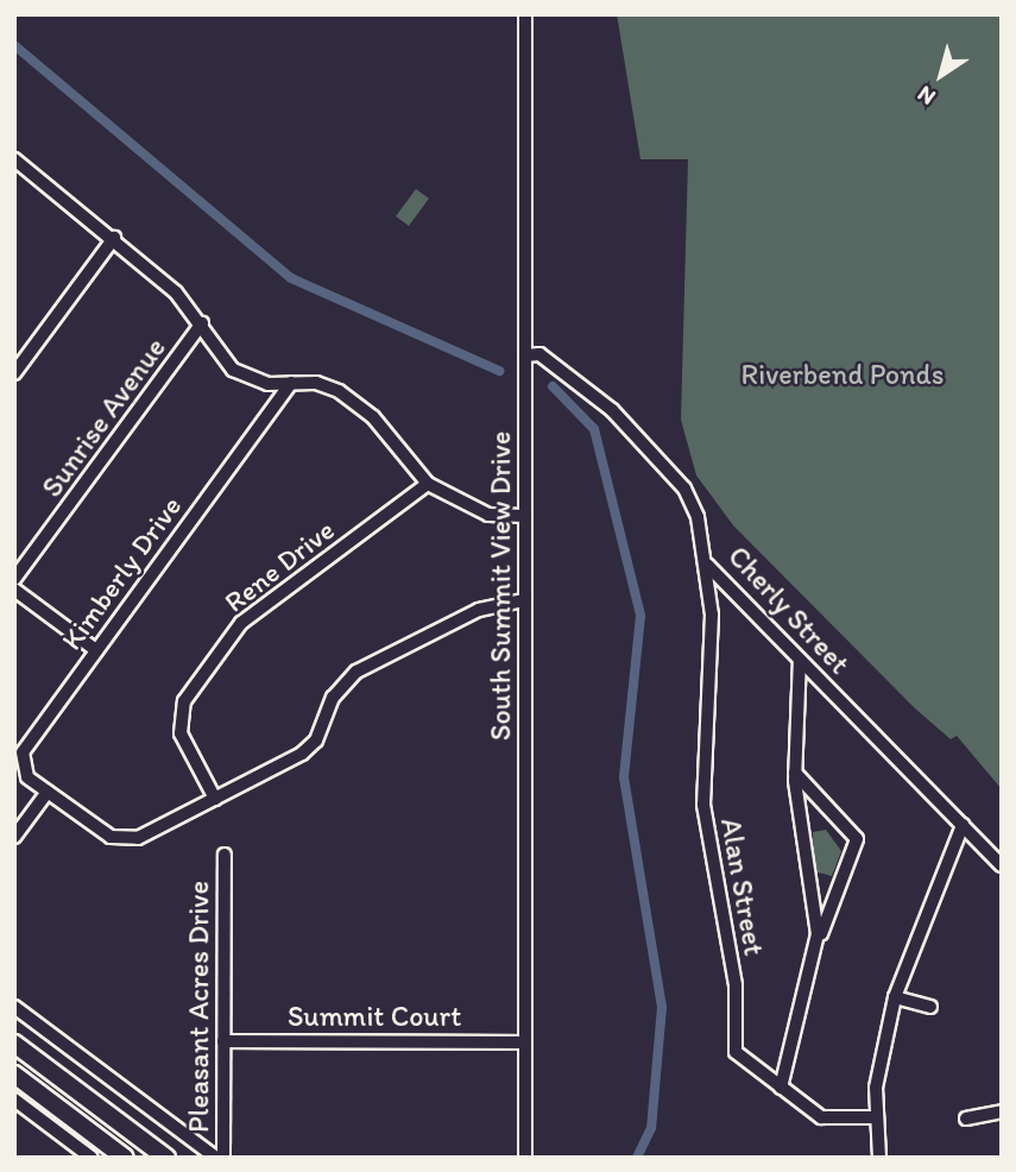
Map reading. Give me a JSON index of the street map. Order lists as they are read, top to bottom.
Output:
{
  "streets": {
    "street": [
      "Sunrise Avenue",
      "Rene Drive",
      "Kimberly Drive",
      "South Summit View Drive",
      "Cherly Street",
      "Alan Street",
      "Pleasant Acres Drive",
      "Summit Court"
    ]
  },
  "crossings": [
    ["Rene Drive", "Kimberly Drive"],
    ["South Summit View Drive", "Cherly Street"],
    ["South Summit View Drive", "Summit Court"],
    ["Cherly Street", "Alan Street"],
    ["Pleasant Acres Drive", "Summit Court"]
  ],
  "parks": ["Riverbend Ponds"],
  "north": "bottom left"
}
